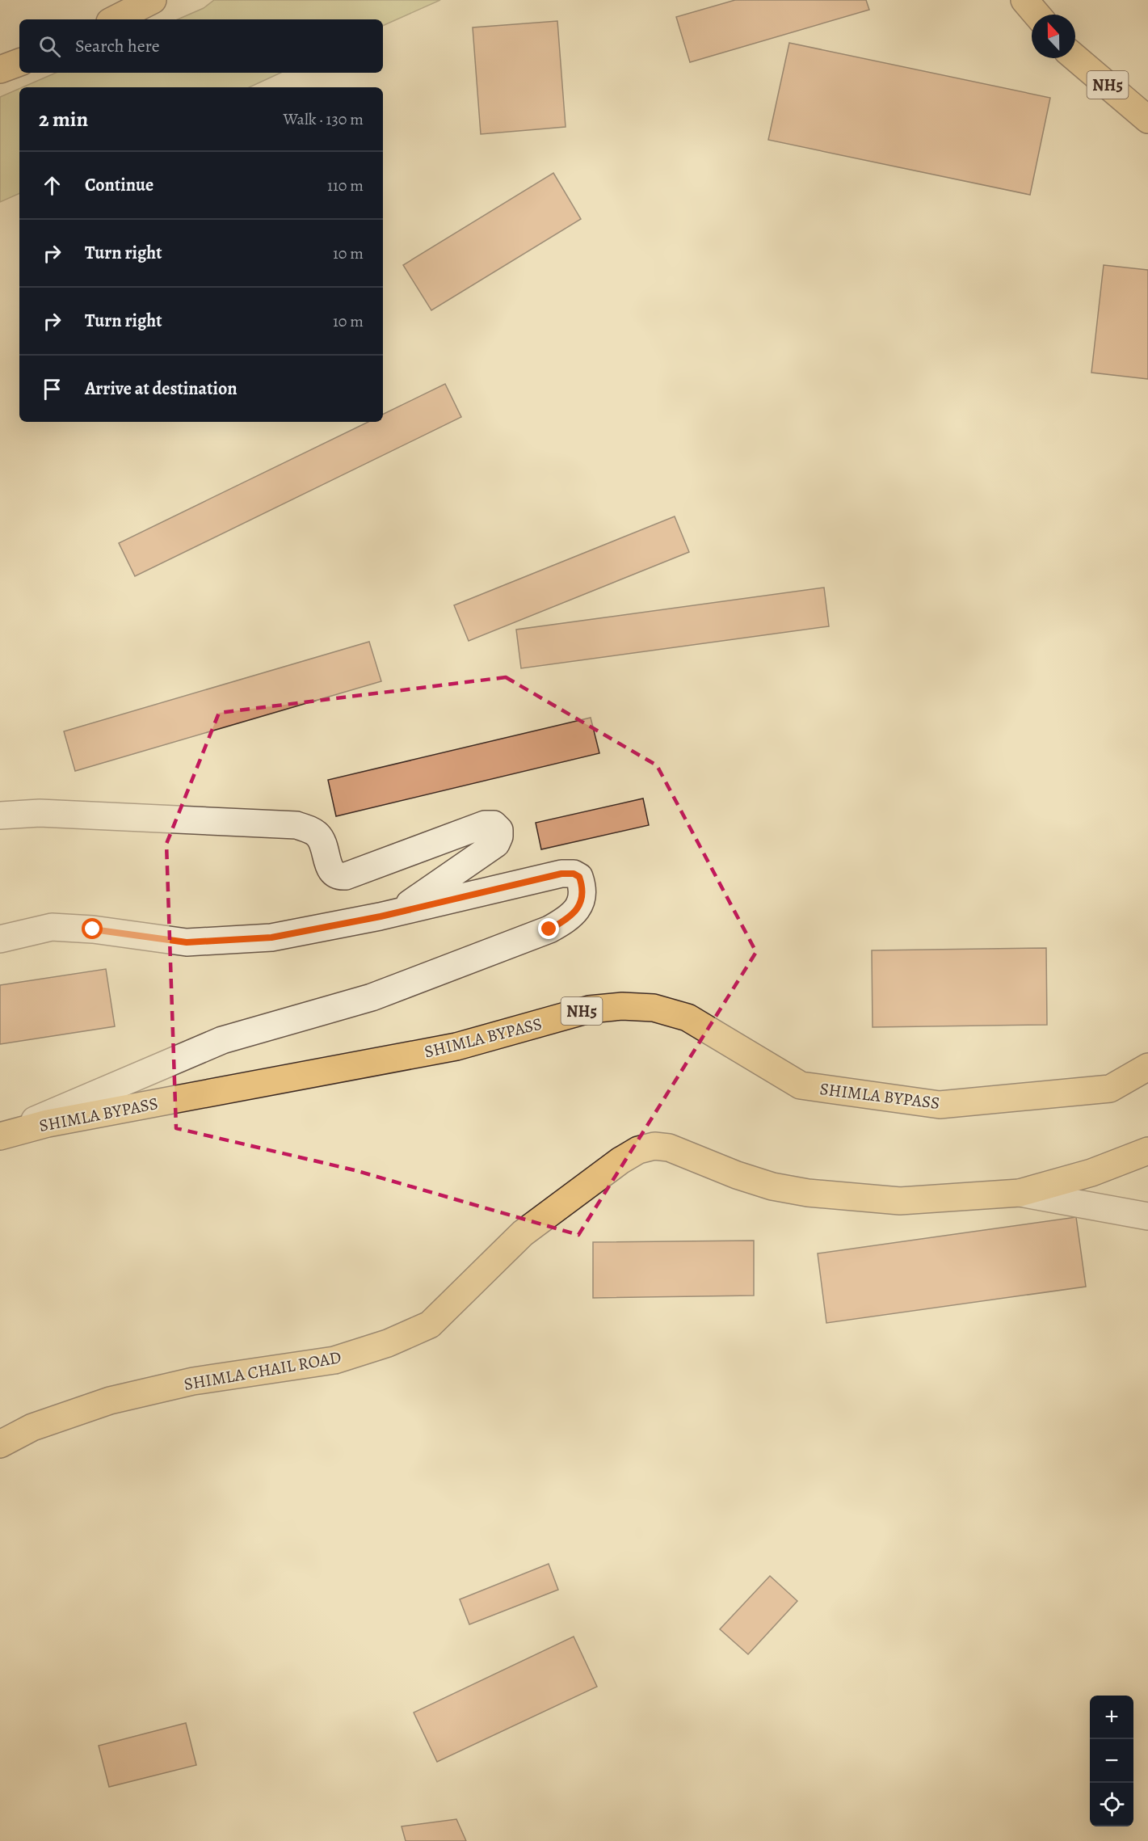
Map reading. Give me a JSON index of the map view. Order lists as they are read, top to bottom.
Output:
{
  "streets": {
    "main road": ["NH5", "SHIMLA BYPASS", "SHIMLA CHAIL ROAD"]
  },
  "north": "top",
  "page": {
    "search": "Search here",
    "heading": ["2 min", "Walk · 130 m"],
    "list": [
      ["Continue", "110 m"],
      ["Turn right", "10 m"],
      ["Turn right", "10 m"],
      "Arrive at destination"
    ],
    "map_buttons": ["+", "−"]
  }
}
